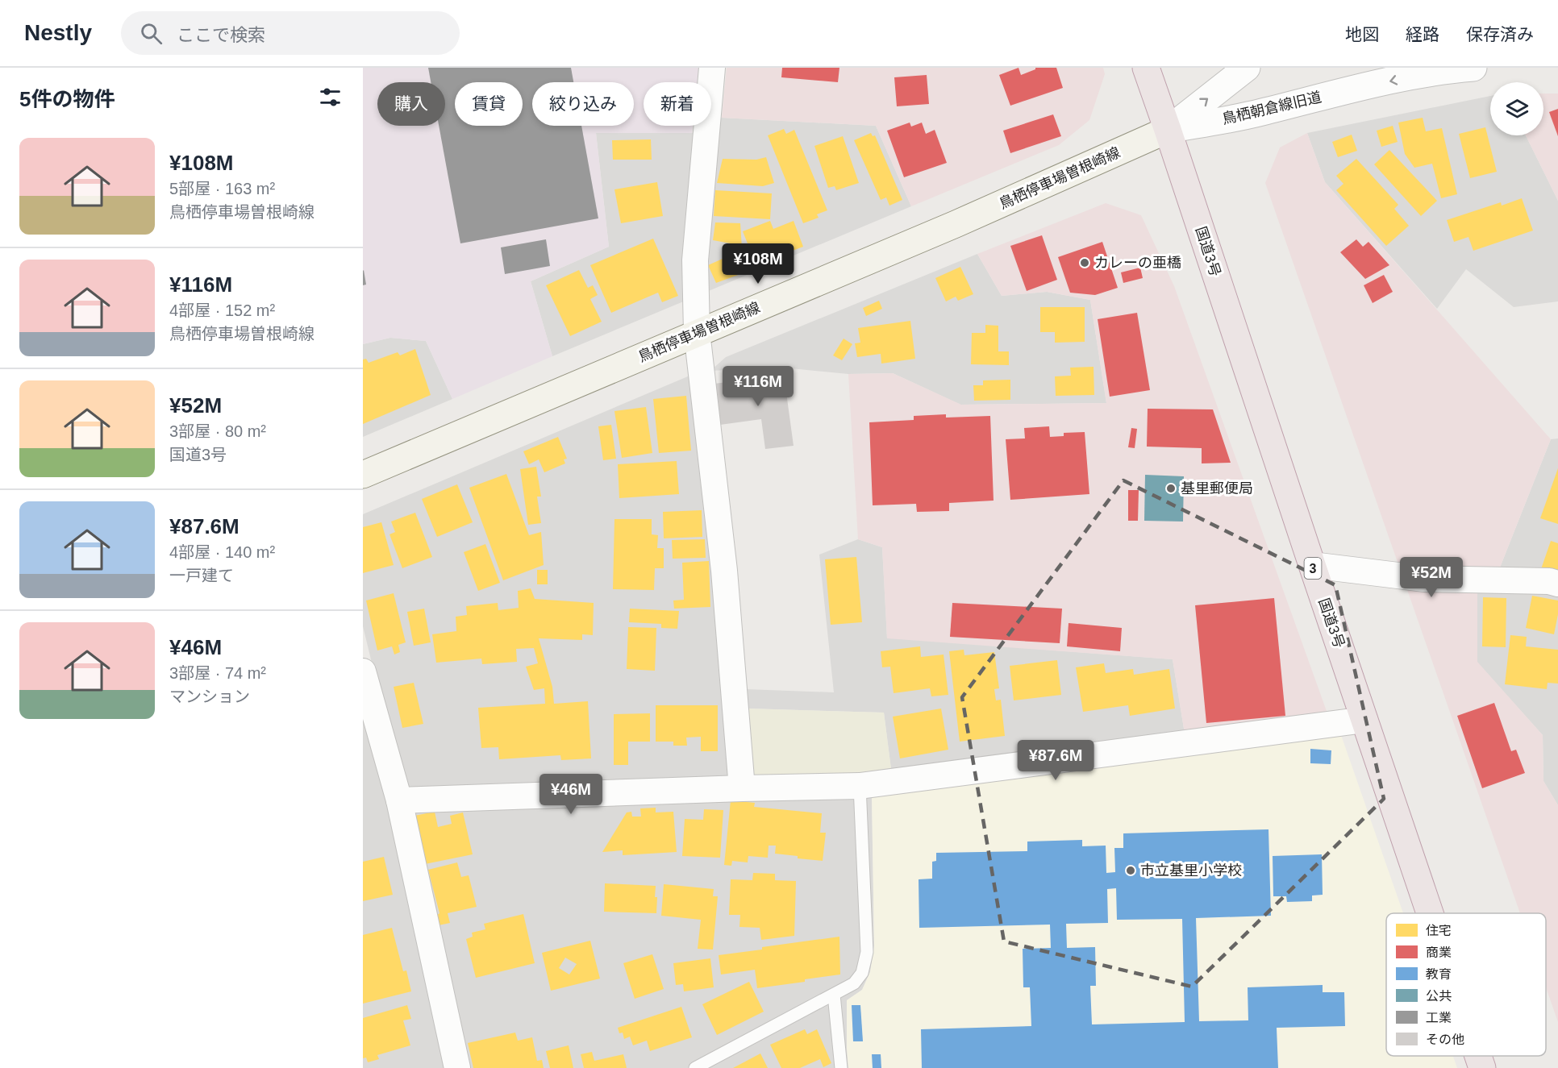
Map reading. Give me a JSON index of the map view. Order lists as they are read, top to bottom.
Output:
{
  "streets": {
    "highway": ["国道3号", "3"],
    "main road": ["鳥栖停車場曽根崎線"],
    "street": ["鳥栖朝倉線旧道"]
  },
  "crossings": [
    ["鳥栖朝倉線旧道", "鳥栖停車場曽根崎線"],
    ["鳥栖朝倉線旧道", "国道3号"],
    ["鳥栖停車場曽根崎線", "国道3号"]
  ],
  "places": ["カレーの亜橋", "基里郵便局", "市立基里小学校"],
  "legend": [
    "住宅",
    "商業",
    "教育",
    "公共",
    "工業",
    "その他"
  ],
  "page": {
    "header": "Nestly",
    "search": "ここで検索",
    "nav": ["地図", "経路", "保存済み"],
    "heading": "5件の物件",
    "chip": [
      "購入",
      "賃貸",
      "絞り込み",
      "新着"
    ],
    "list": [
      {
        "name": "¥108M",
        "note": "5部屋 · 163 m² · 鳥栖停車場曽根崎線"
      },
      {
        "name": "¥116M",
        "note": "4部屋 · 152 m² · 鳥栖停車場曽根崎線"
      },
      {
        "name": "¥52M",
        "note": "3部屋 · 80 m² · 国道3号"
      },
      {
        "name": "¥87.6M",
        "note": "4部屋 · 140 m² · 一戸建て"
      },
      {
        "name": "¥46M",
        "note": "3部屋 · 74 m² · マンション"
      }
    ],
    "price": [
      "¥108M",
      "¥116M",
      "¥52M",
      "¥87.6M",
      "¥46M"
    ]
  }
}
